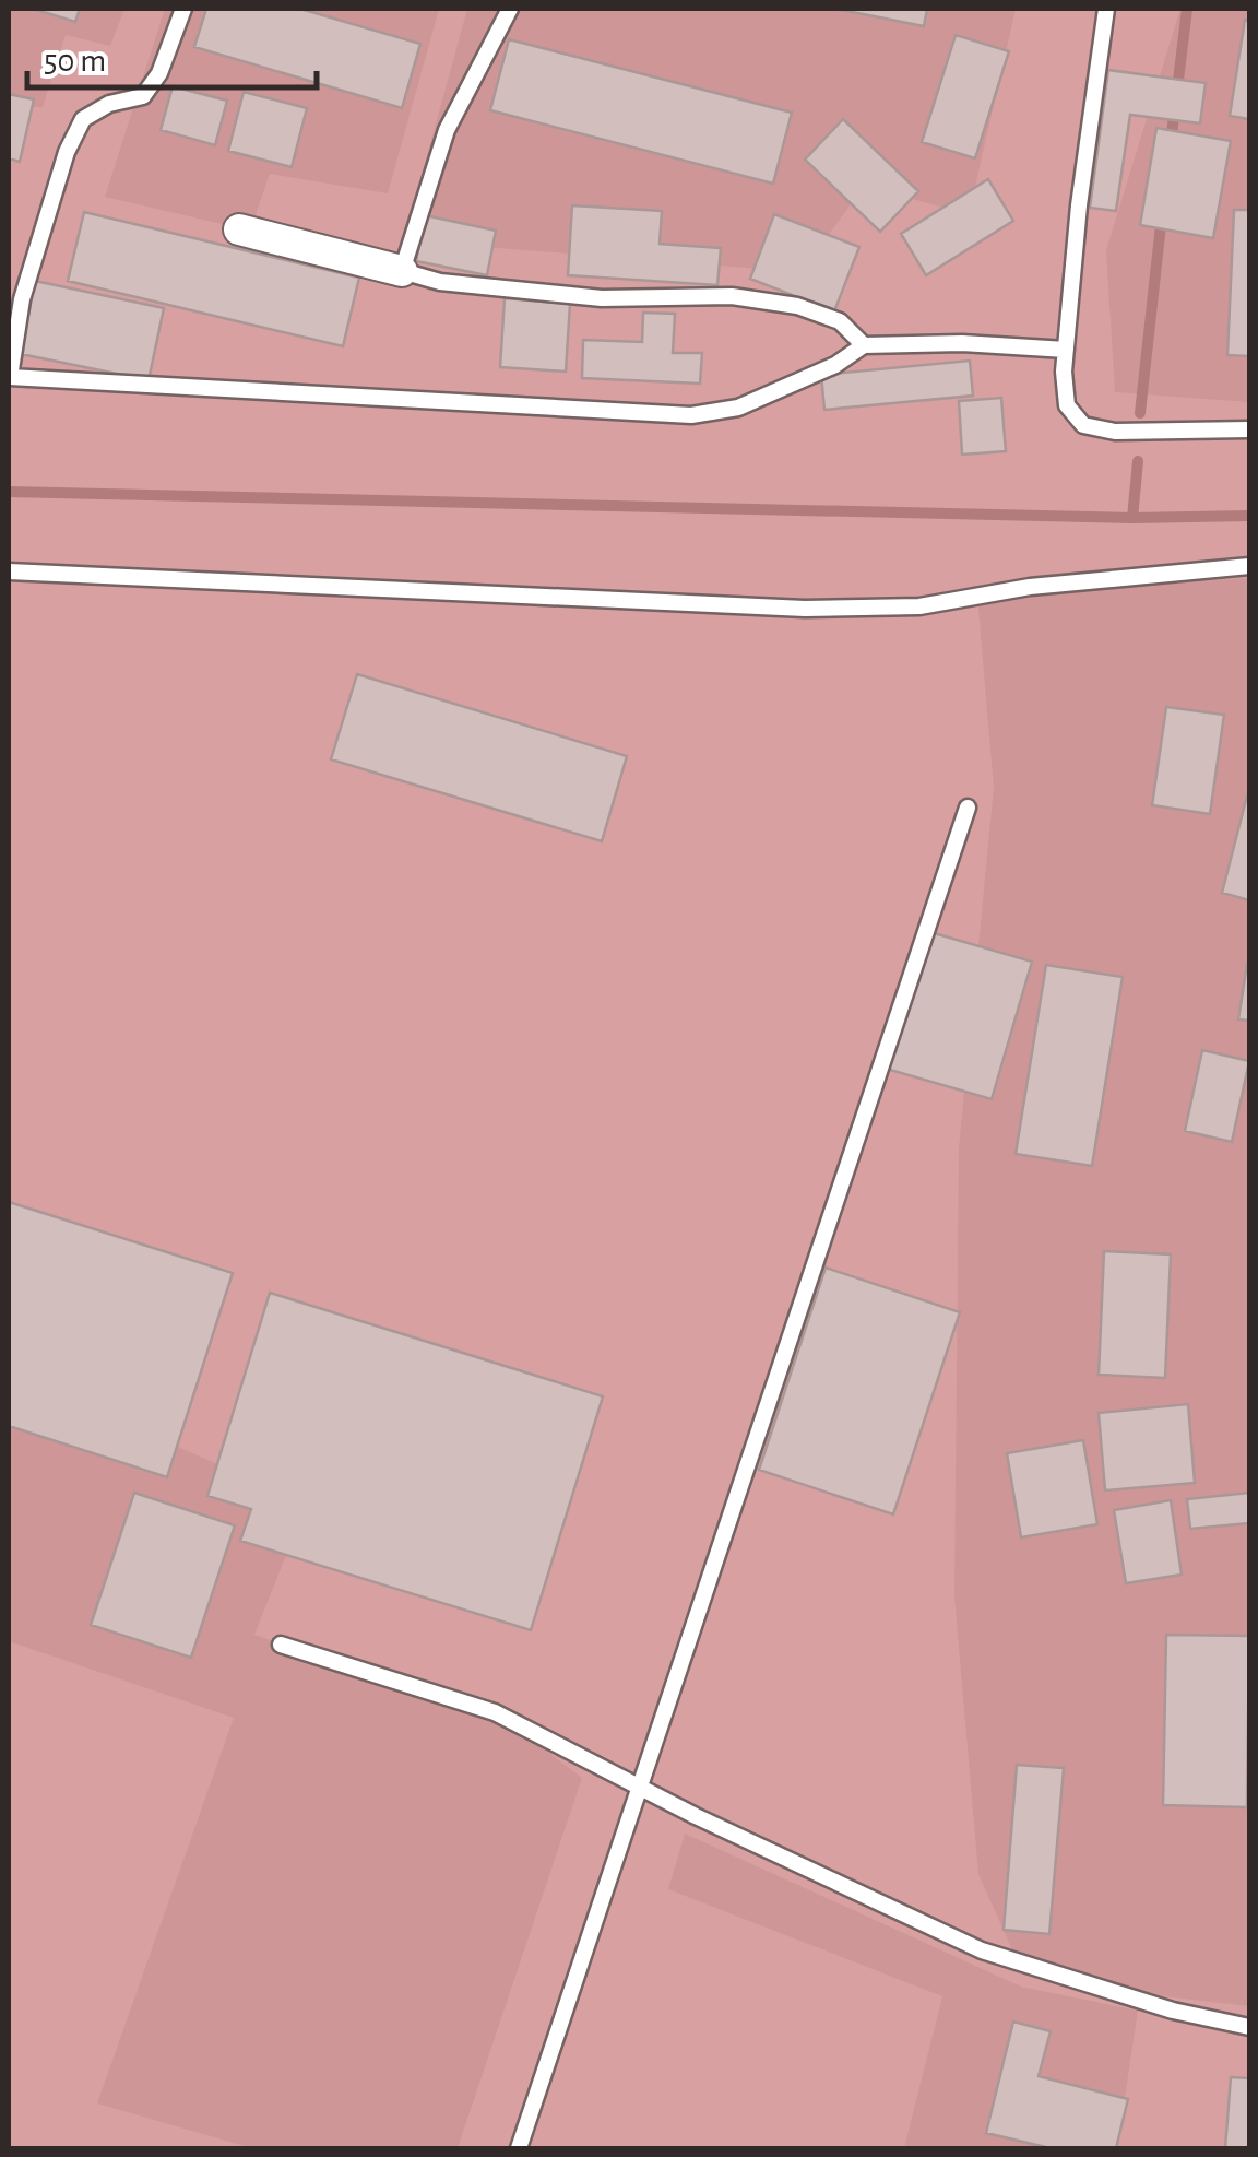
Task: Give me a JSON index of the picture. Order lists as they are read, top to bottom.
{
  "scale_bar": "50 m"
}
